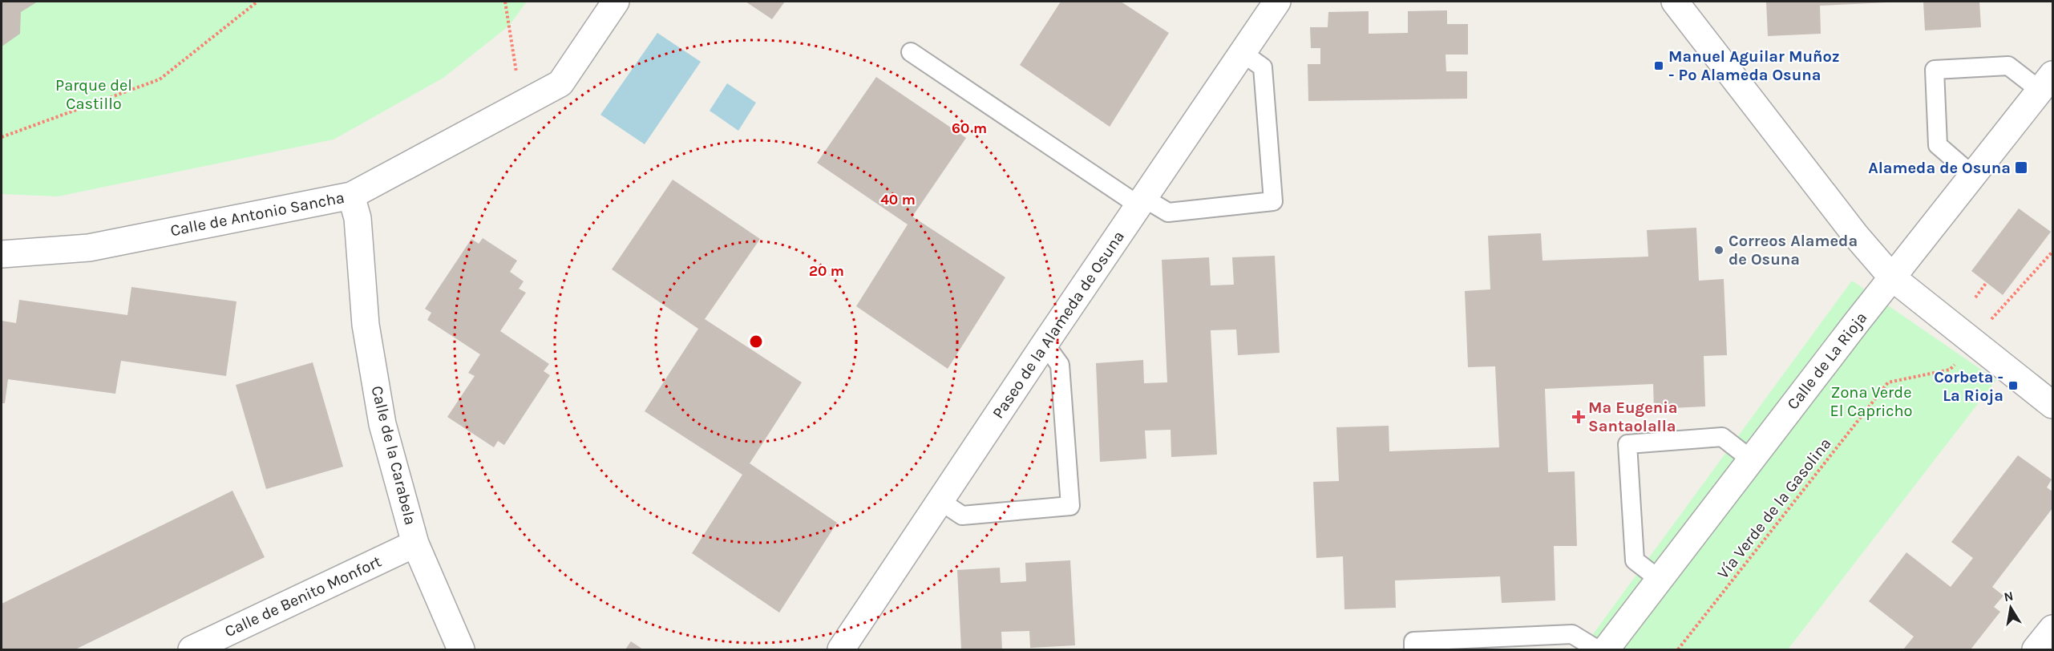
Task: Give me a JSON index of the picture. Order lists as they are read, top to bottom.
{
  "streets": {
    "street": [
      "Calle de Antonio Sancha",
      "Paseo de la Alameda de Osuna",
      "Calle de La Rioja",
      "Calle de la Carabela",
      "Calle de Benito Monfort"
    ],
    "path": ["Vía Verde de la Gasolina"]
  },
  "crossings": [
    ["Calle de Antonio Sancha", "Calle de la Carabela"],
    ["Calle de la Carabela", "Calle de Benito Monfort"]
  ],
  "parks": ["Parque del Castillo", "Zona Verde El Capricho"],
  "places": {
    "transit": ["Manuel Aguilar Muñoz - Pº Alameda Osuna", "Alameda de Osuna", "Corbeta - La Rioja"],
    "other": ["Correos Alameda de Osuna"],
    "health": ["Mª Eugenia Santaolalla"]
  },
  "north": "top",
  "rings": ["60 m", "40 m", "20 m"]
}
